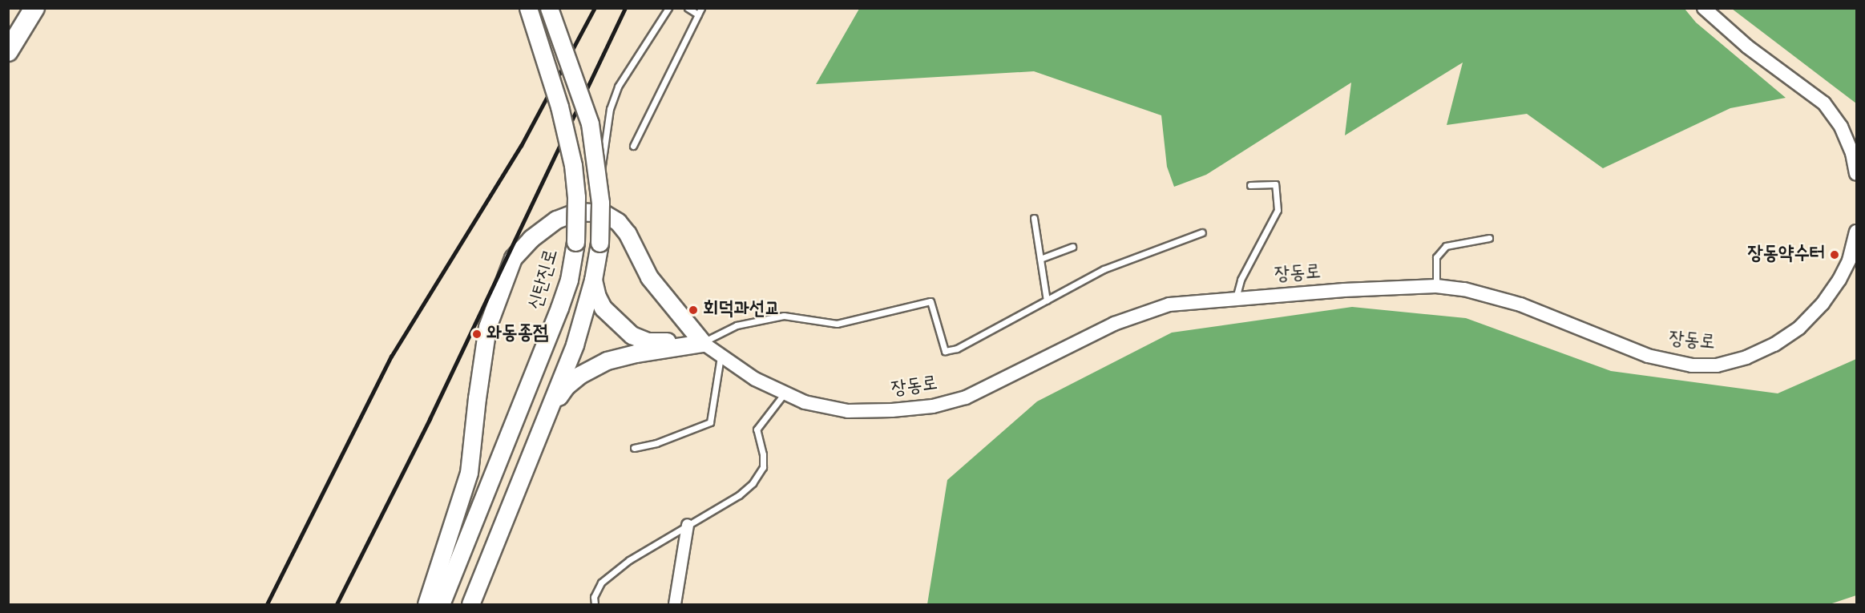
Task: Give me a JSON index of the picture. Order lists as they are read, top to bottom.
{
  "streets": {
    "main road": ["신탄진로"],
    "street": ["장동로"]
  },
  "places": ["장동약수터", "회덕과선교", "와동종점"]
}
